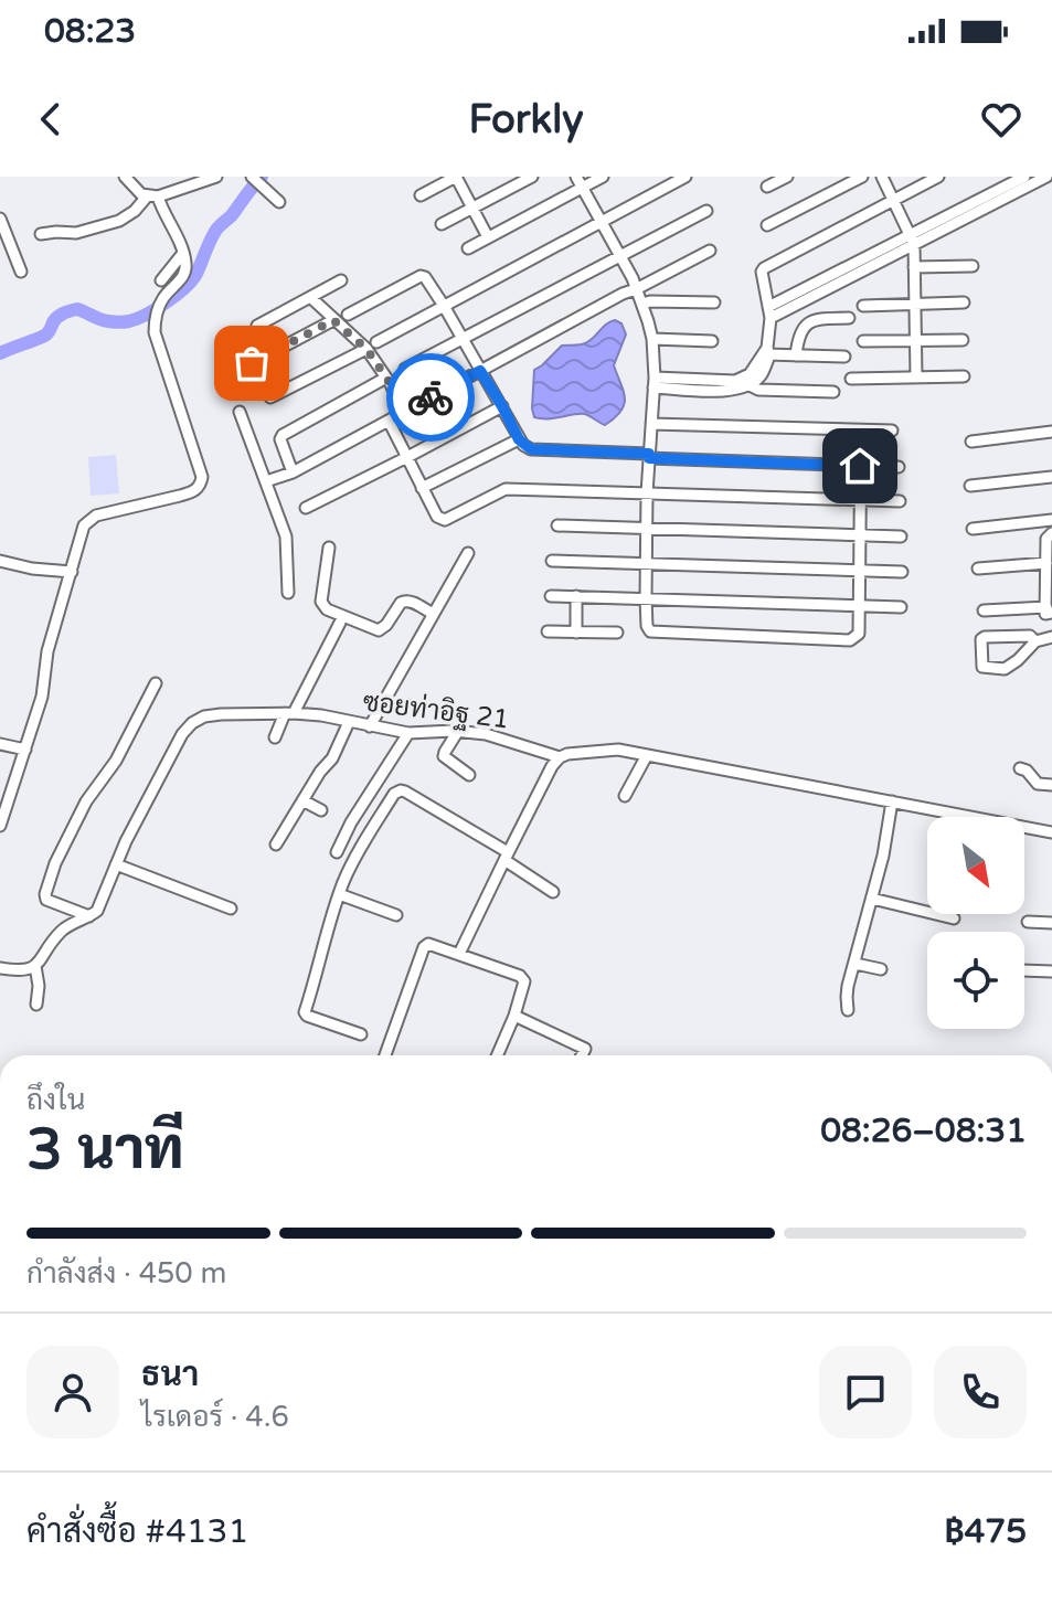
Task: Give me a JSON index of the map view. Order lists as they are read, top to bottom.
{
  "streets": {
    "street": ["ซอยท่าอิฐ 21"]
  },
  "north": "bottom right",
  "page": {
    "status": "08:23",
    "header": "Forkly",
    "heading": ["3 นาที", "ถึงใน", "08:26–08:31"],
    "panel": [
      "ธนา",
      "ไรเดอร์ · 4.6",
      "คำสั่งซื้อ #4131",
      "฿475"
    ],
    "bar": "กำลังส่ง · 450 m"
  }
}
